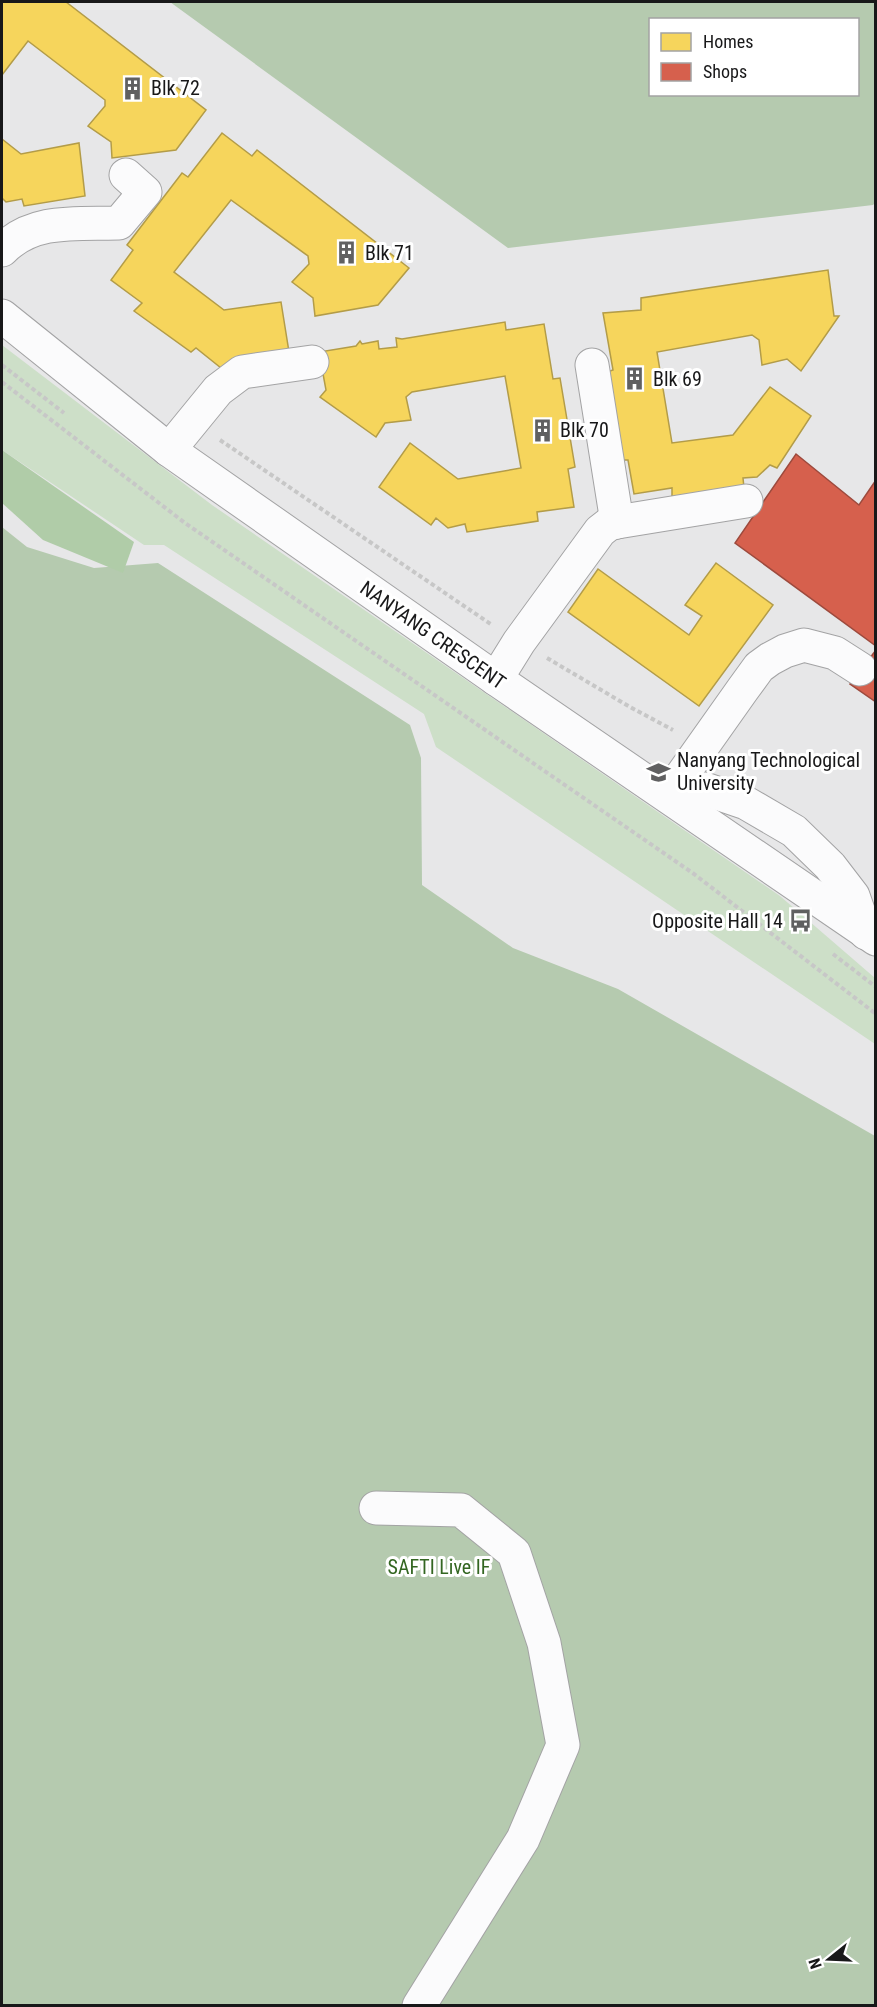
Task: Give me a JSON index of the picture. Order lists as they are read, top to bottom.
{
  "streets": {
    "street": ["NANYANG CRESCENT"]
  },
  "parks": ["SAFTI Live IF"],
  "places": {
    "building": [
      "Blk 72",
      "Blk 71",
      "Blk 69",
      "Blk 70"
    ],
    "school or university": ["Nanyang Technological University"],
    "bus stop": ["Opposite Hall 14"]
  },
  "legend": ["Homes", "Shops"],
  "north": "left"
}
